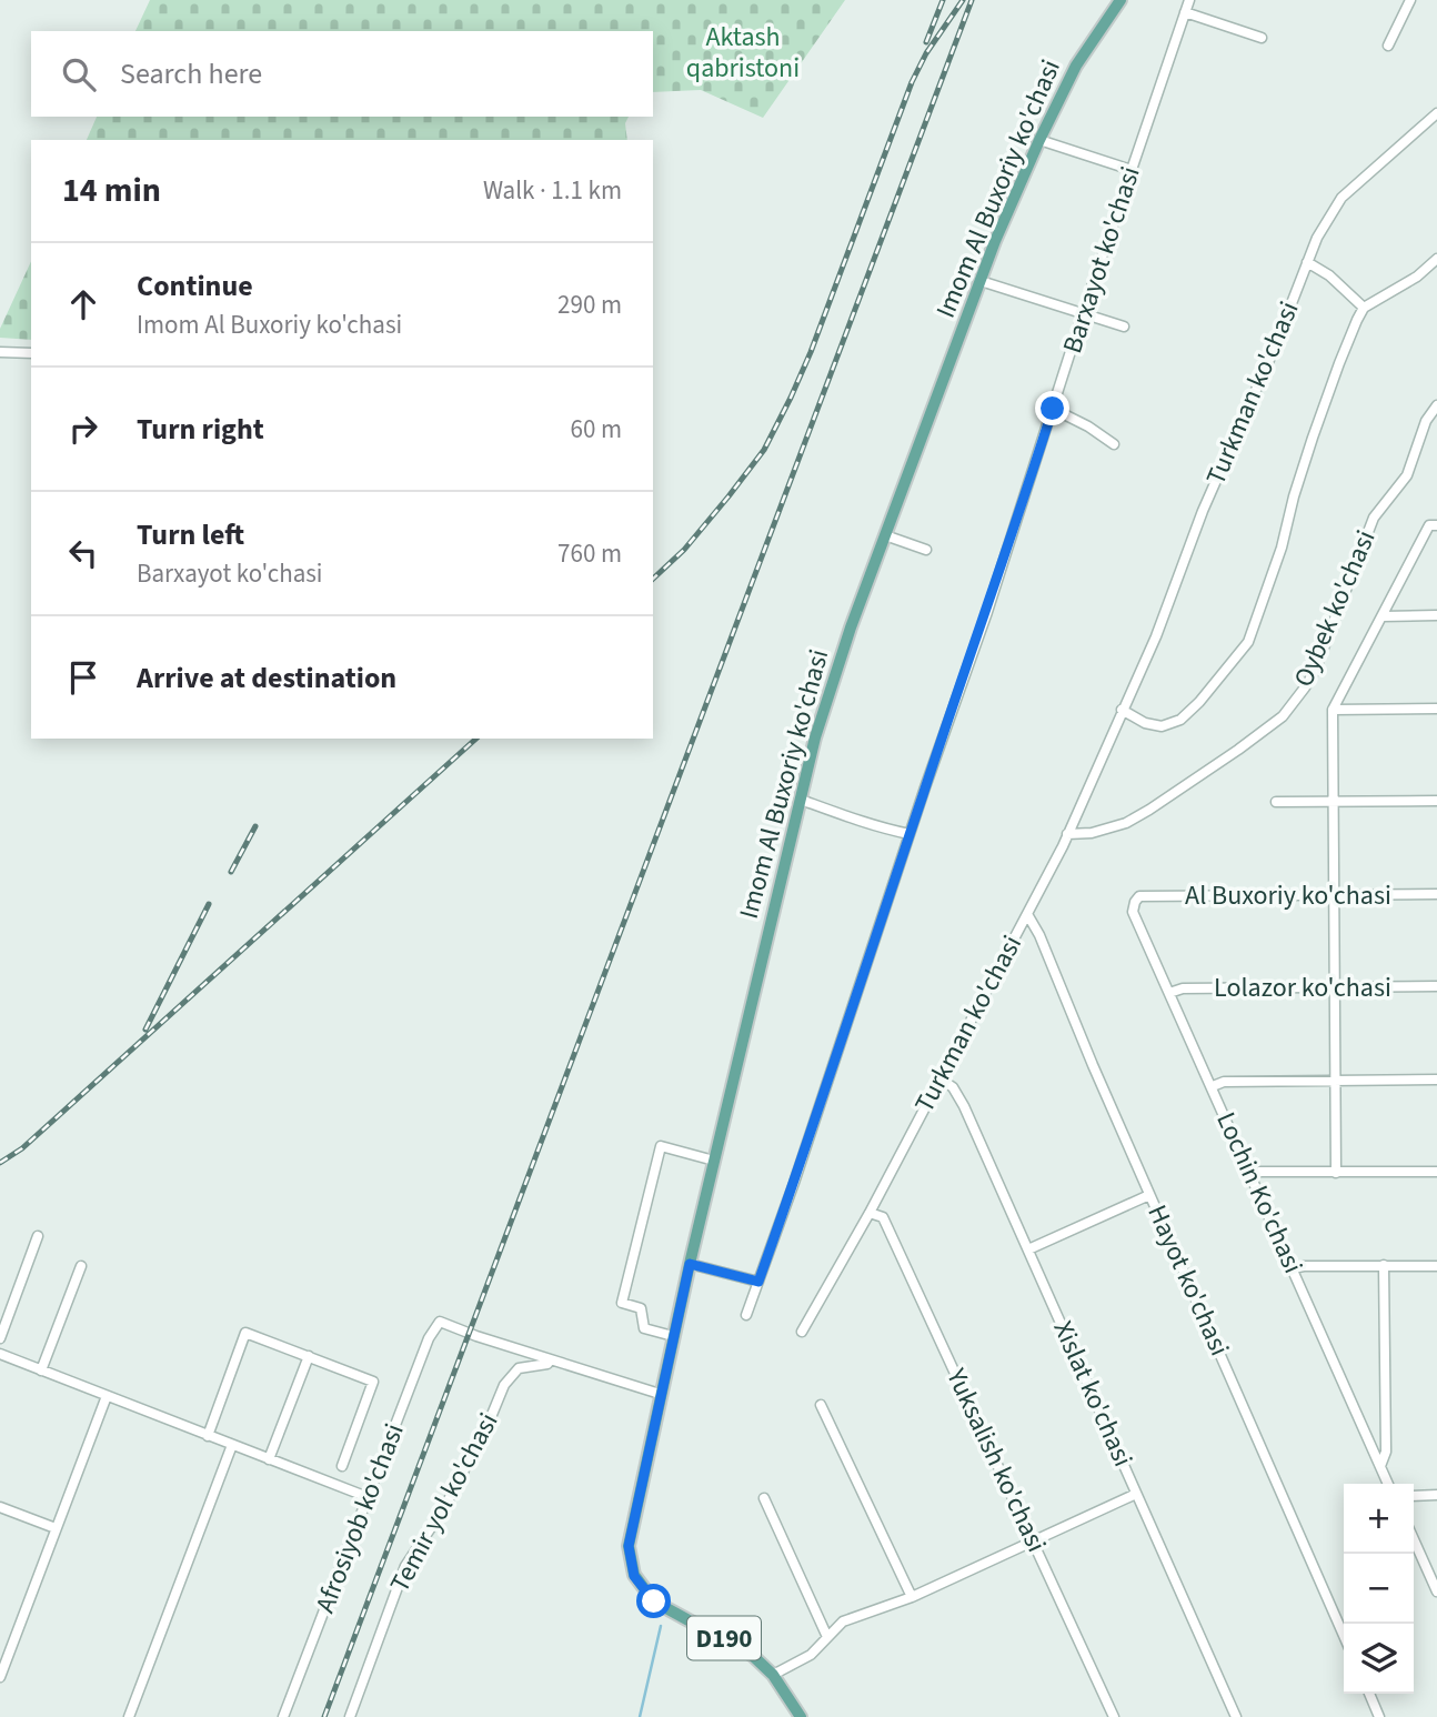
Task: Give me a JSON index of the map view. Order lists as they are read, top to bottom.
{
  "streets": {
    "main road": ["Imom Al Buxoriy ko'chasi", "D190"],
    "street": [
      "Barxayot ko'chasi",
      "Turkman ko'chasi",
      "Oybek ko'chasi",
      "Al Buxoriy ko'chasi",
      "Lolazor ko'chasi",
      "Lochin Ko'chasi",
      "Hayot ko'chasi",
      "Xislat ko'chasi",
      "Yuksalish ko'chasi",
      "Temir yol ko'chasi",
      "Afrosiyob ko'chasi"
    ]
  },
  "crossings": [
    ["Imom Al Buxoriy ko'chasi", "D190"],
    ["Turkman ko'chasi", "Oybek ko'chasi"],
    ["Turkman ko'chasi", "Hayot ko'chasi"],
    ["Turkman ko'chasi", "Xislat ko'chasi"],
    ["Turkman ko'chasi", "Yuksalish ko'chasi"],
    ["Al Buxoriy ko'chasi", "Lochin Ko'chasi"],
    ["Lolazor ko'chasi", "Lochin Ko'chasi"],
    ["Temir yol ko'chasi", "Afrosiyob ko'chasi"]
  ],
  "parks": ["Aktash qabristoni"],
  "page": {
    "search": "Search here",
    "heading": ["14 min", "Walk · 1.1 km"],
    "list": [
      ["Continue", "Imom Al Buxoriy ko'chasi", "290 m"],
      ["Turn right", "60 m"],
      ["Turn left", "Barxayot ko'chasi", "760 m"],
      "Arrive at destination"
    ],
    "map_buttons": ["+", "−"]
  }
}
